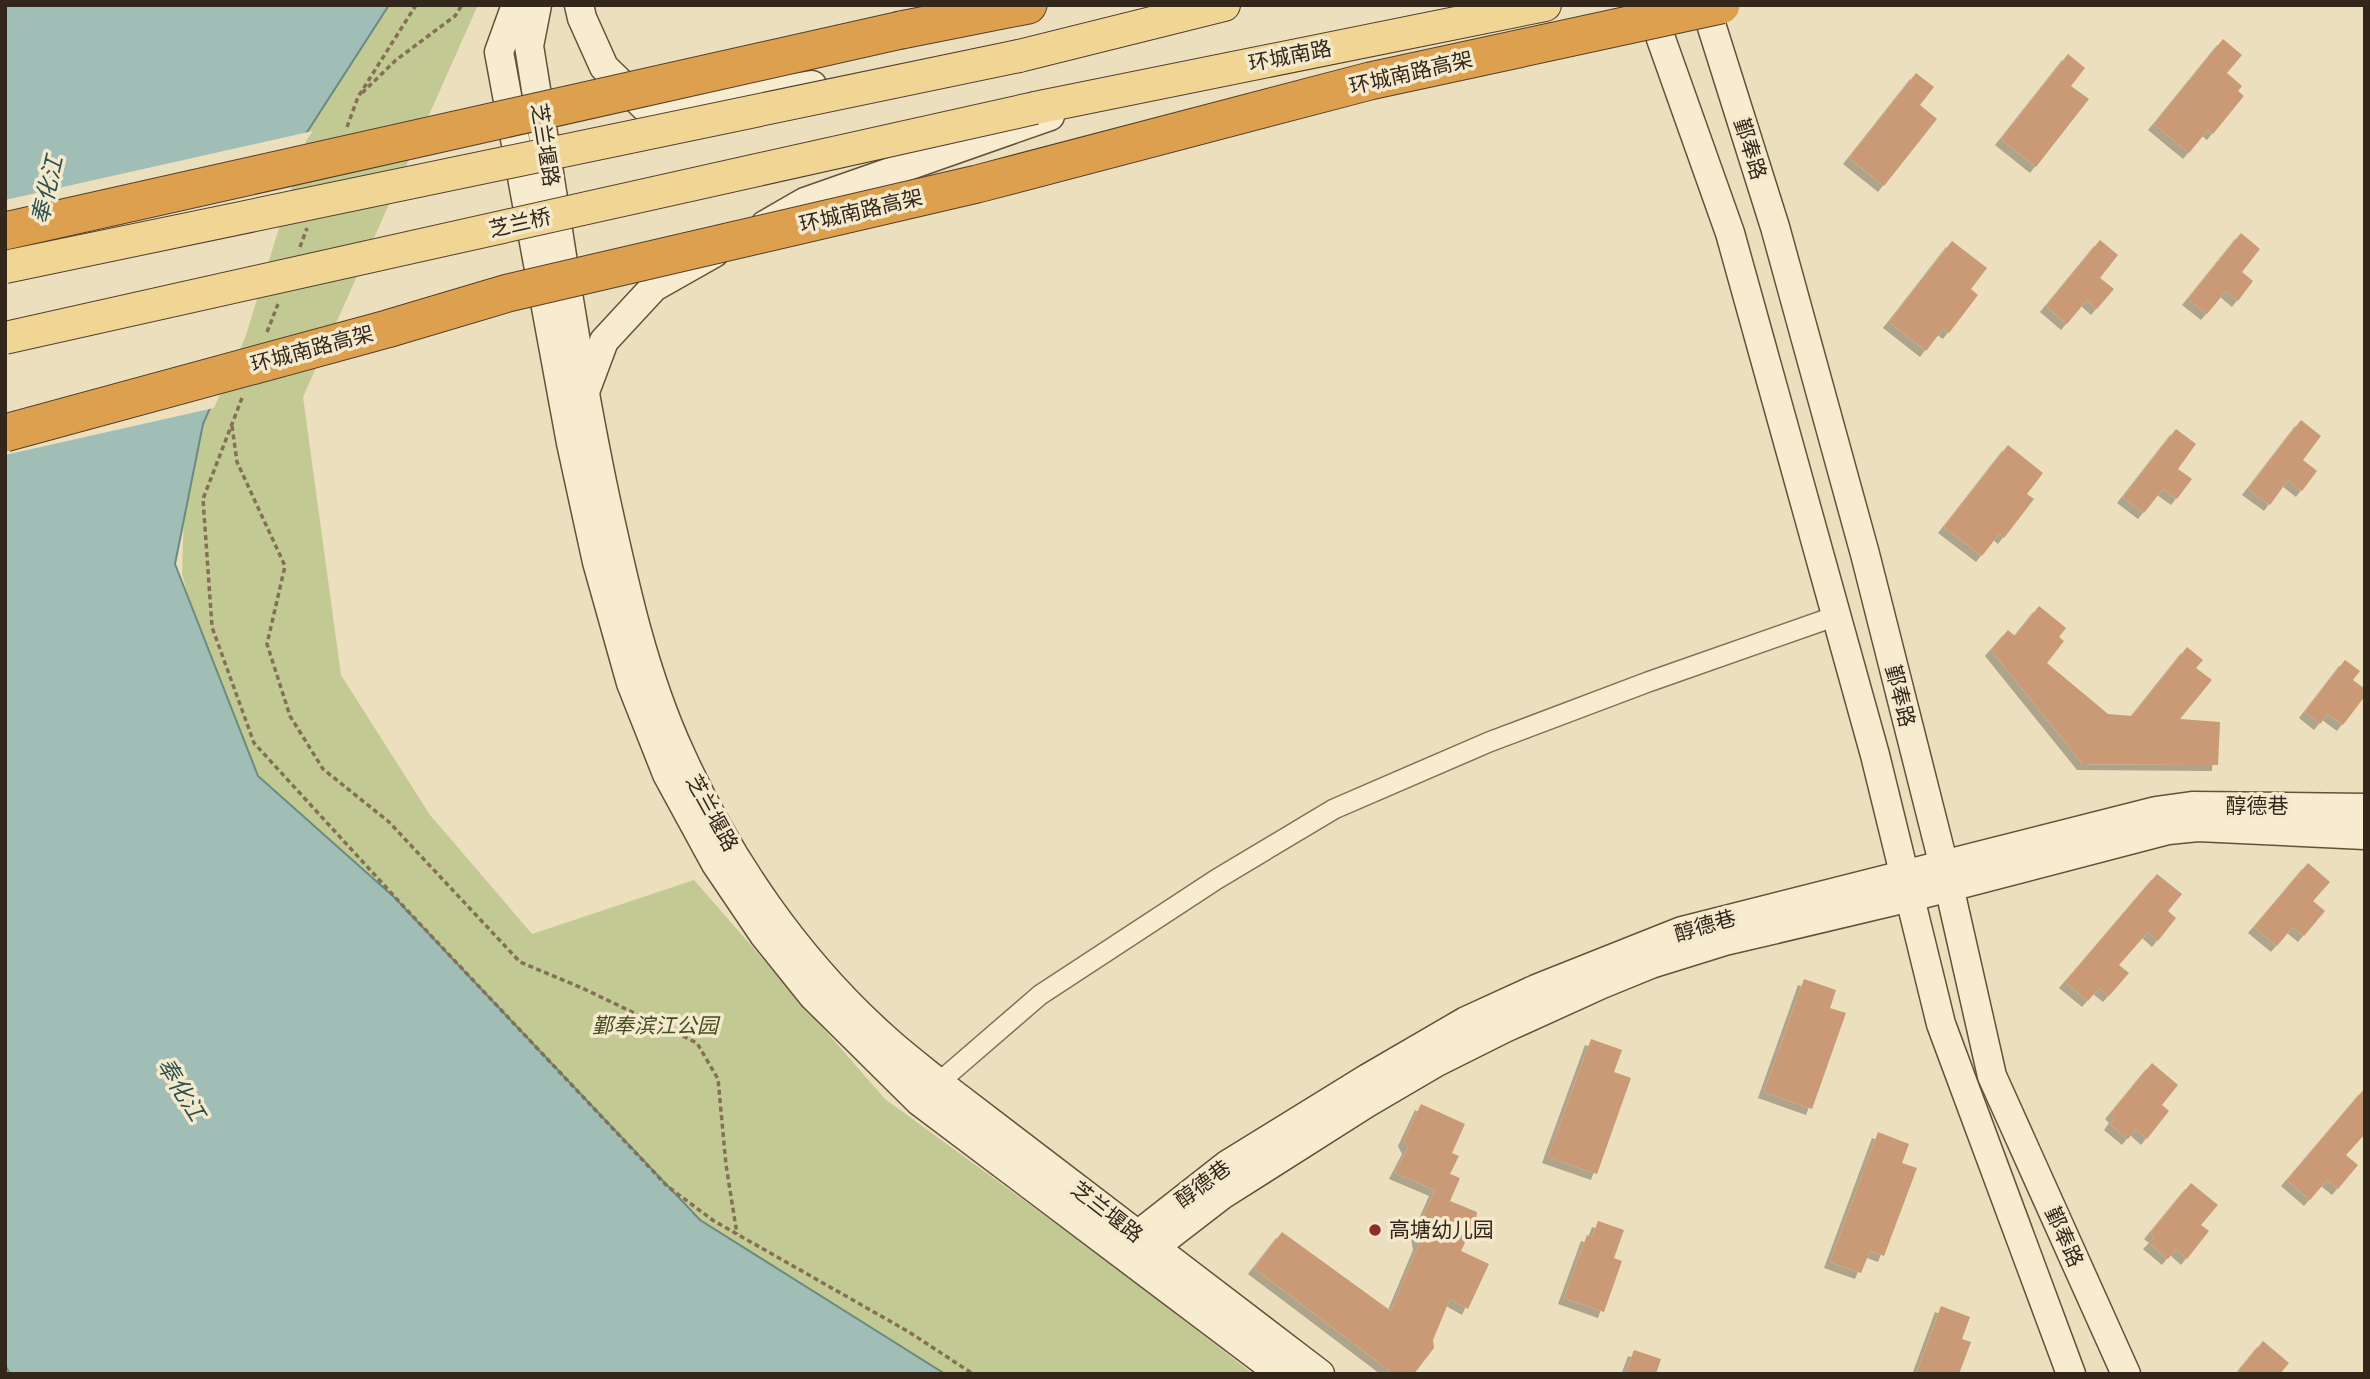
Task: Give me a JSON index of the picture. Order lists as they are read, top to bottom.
{
  "streets": {
    "highway": ["环城南路高架"],
    "main road": ["环城南路", "芝兰桥"],
    "street": ["芝兰堰路", "鄞奉路", "醇德巷"]
  },
  "crossings": [
    ["环城南路", "芝兰桥"],
    ["芝兰堰路", "醇德巷"],
    ["鄞奉路", "醇德巷"]
  ],
  "water": ["奉化江"],
  "parks": ["鄞奉滨江公园"],
  "places": ["高塘幼儿园"]
}
